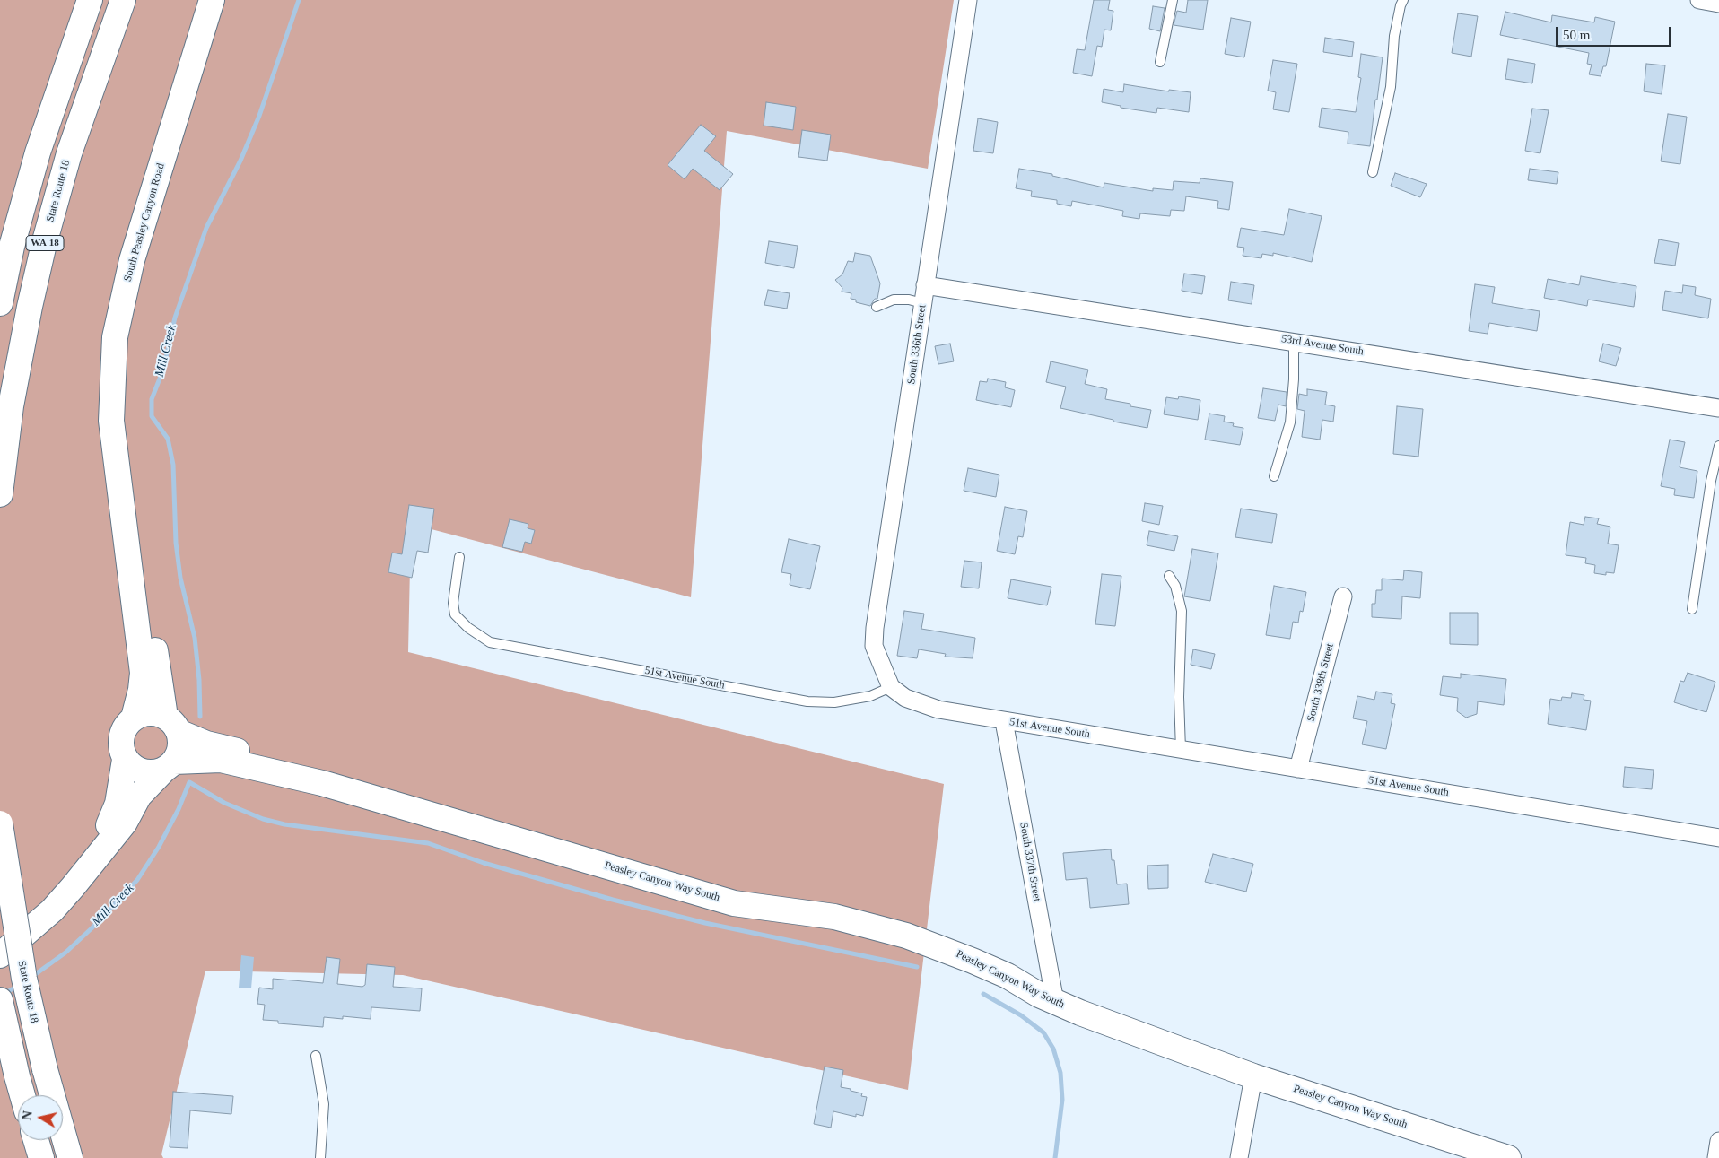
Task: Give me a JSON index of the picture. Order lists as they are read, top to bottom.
{
  "streets": {
    "main road": [
      "State Route 18",
      "South Peasley Canyon Road",
      "WA 18",
      "Peasley Canyon Way South"
    ],
    "street": [
      "South 336th Street",
      "53rd Avenue South",
      "51st Avenue South",
      "South 338th Street",
      "South 337th Street"
    ]
  },
  "crossings": [
    ["South Peasley Canyon Road", "Peasley Canyon Way South"],
    ["South 336th Street", "53rd Avenue South"],
    ["South 336th Street", "51st Avenue South"],
    ["51st Avenue South", "South 338th Street"],
    ["51st Avenue South", "South 337th Street"],
    ["South 337th Street", "Peasley Canyon Way South"]
  ],
  "water": ["Mill Creek"],
  "scale_bar": "50 m",
  "north": "left"
}
